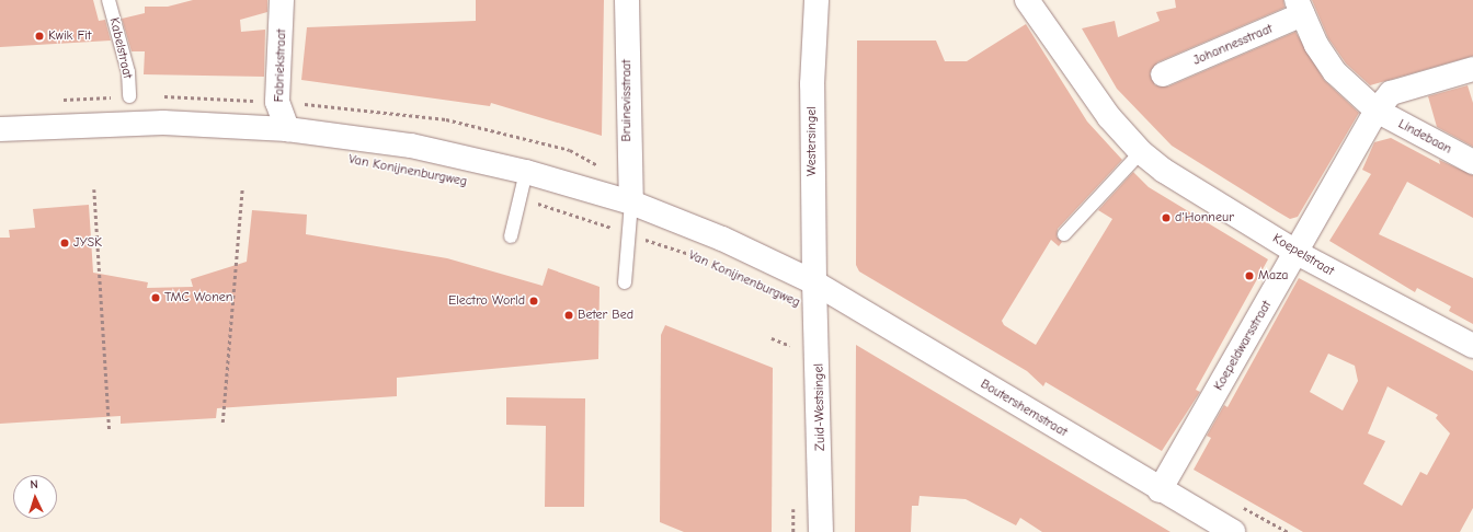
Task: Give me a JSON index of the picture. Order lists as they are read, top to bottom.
{
  "streets": {
    "street": [
      "Johannesstraat",
      "Fabriekstraat",
      "Bruinevisstraat",
      "Lindebaan",
      "Westersingel",
      "Van Konijnenburgweg",
      "Koepelstraat",
      "Koepeldwarsstraat",
      "Zuid-Westsingel",
      "Boutershemstraat"
    ],
    "lane": ["Kabelstraat"]
  },
  "crossings": [
    ["Johannesstraat", "Lindebaan"],
    ["Fabriekstraat", "Van Konijnenburgweg"],
    ["Bruinevisstraat", "Van Konijnenburgweg"],
    ["Lindebaan", "Koepeldwarsstraat"],
    ["Westersingel", "Van Konijnenburgweg"],
    ["Westersingel", "Zuid-Westsingel"],
    ["Westersingel", "Boutershemstraat"],
    ["Van Konijnenburgweg", "Zuid-Westsingel"],
    ["Van Konijnenburgweg", "Boutershemstraat"],
    ["Koepelstraat", "Koepeldwarsstraat"],
    ["Koepeldwarsstraat", "Boutershemstraat"],
    ["Zuid-Westsingel", "Boutershemstraat"]
  ],
  "places": [
    "Kwik Fit",
    "d'Honneur",
    "JYSK",
    "Maza",
    "TMC Wonen",
    "Electro World",
    "Beter Bed"
  ],
  "north": "top"
}
